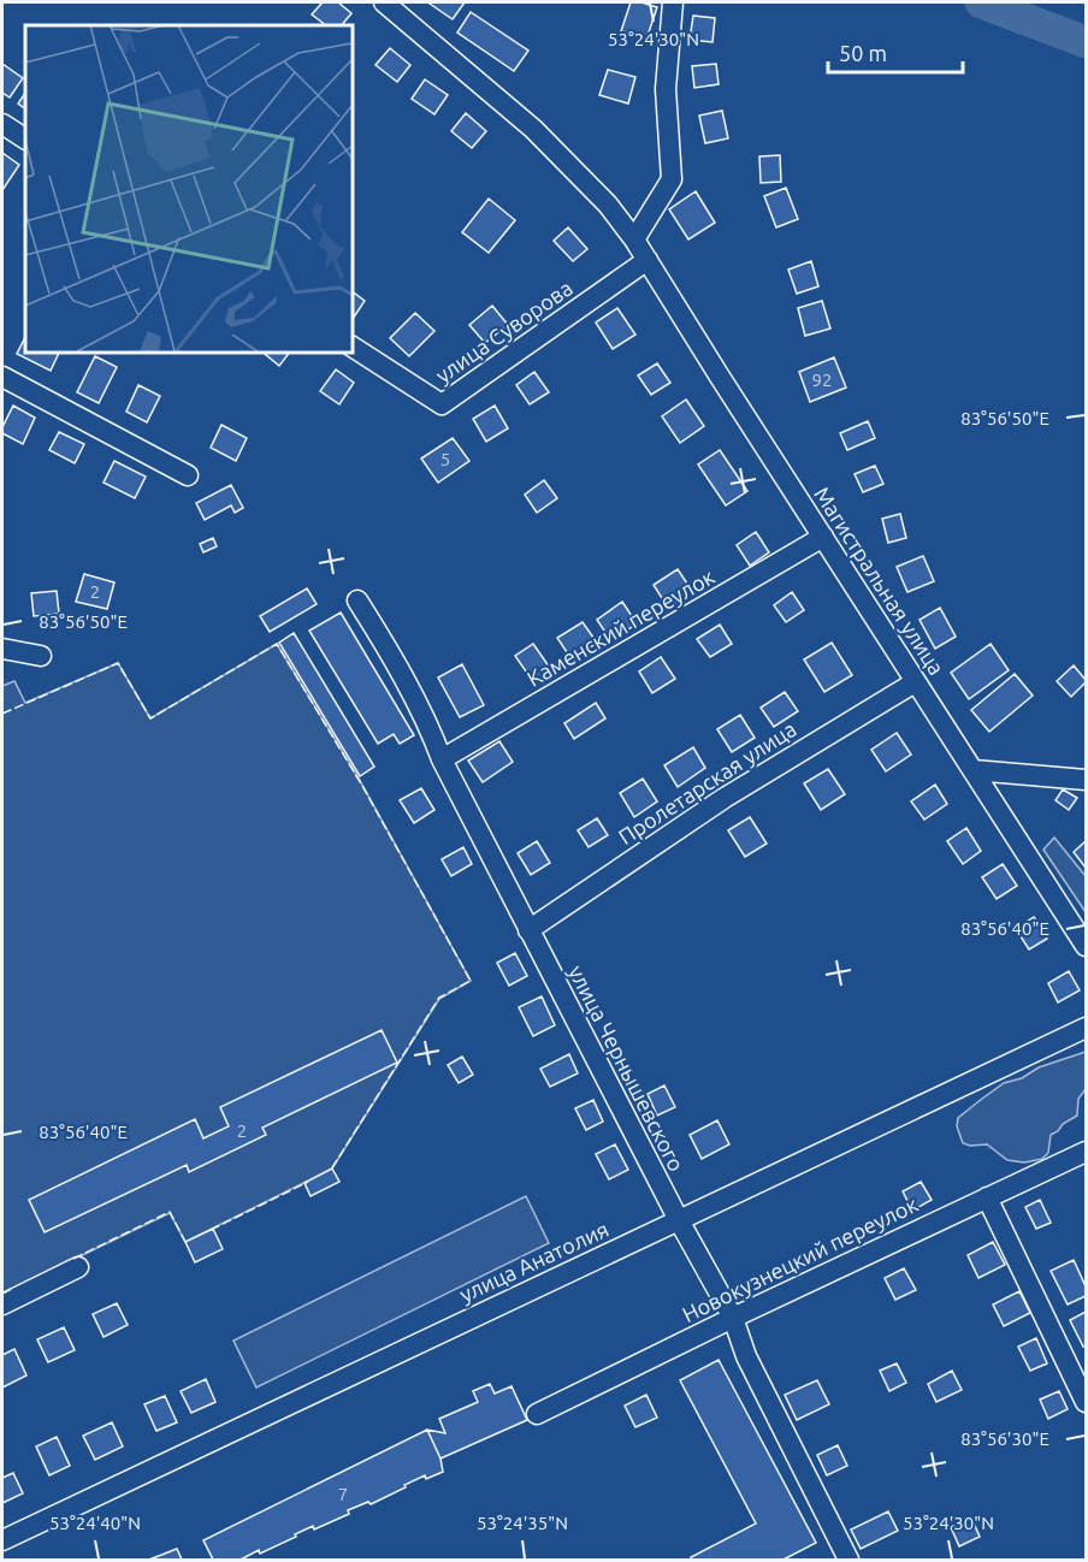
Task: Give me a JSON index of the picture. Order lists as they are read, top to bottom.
{
  "streets": {
    "street": [
      "улица Суворова",
      "Магистральная улица",
      "Каменский переулок",
      "Пролетарская улица",
      "улица Чернышевского",
      "Новокузнецкий переулок",
      "улица Анатолия"
    ]
  },
  "crossings": [
    ["улица Суворова", "Магистральная улица"],
    ["Магистральная улица", "Каменский переулок"],
    ["Магистральная улица", "Пролетарская улица"],
    ["Каменский переулок", "улица Чернышевского"],
    ["Пролетарская улица", "улица Чернышевского"],
    ["улица Чернышевского", "Новокузнецкий переулок"],
    ["улица Чернышевского", "улица Анатолия"]
  ],
  "house_numbers": [
    "92",
    "5",
    "2",
    "2",
    "7"
  ],
  "scale_bar": "50 m",
  "coordinates": [
    "53°24'30\"N",
    "83°56'50\"E",
    "83°56'40\"E",
    "83°56'30\"E",
    "53°24'40\"N",
    "53°24'35\"N"
  ]
}
